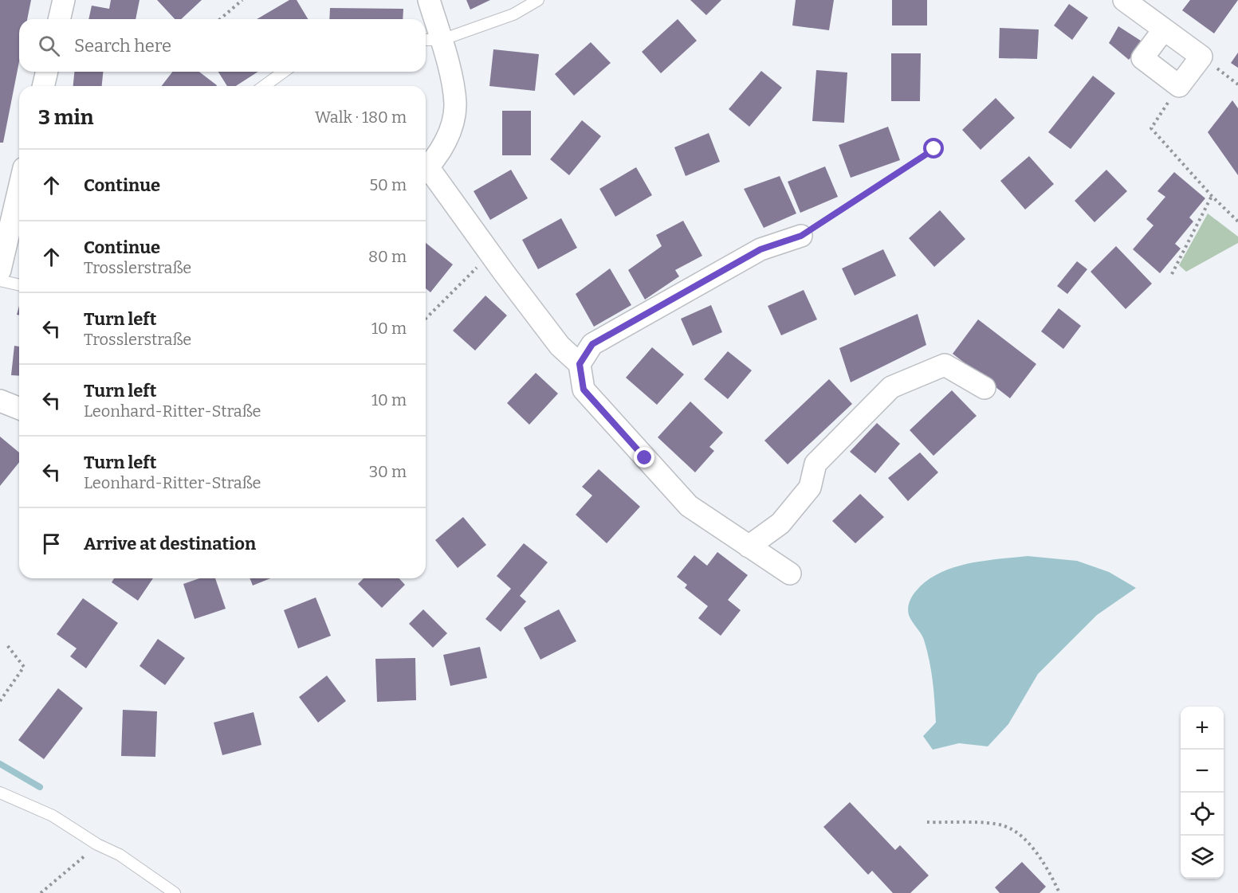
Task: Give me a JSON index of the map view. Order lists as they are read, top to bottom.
{
  "page": {
    "search": "Search here",
    "heading": ["3 min", "Walk · 180 m"],
    "list": [
      ["Continue", "50 m"],
      ["Continue", "Trosslerstraße", "80 m"],
      ["Turn left", "Trosslerstraße", "10 m"],
      ["Turn left", "Leonhard-Ritter-Straße", "10 m"],
      ["Turn left", "Leonhard-Ritter-Straße", "30 m"],
      "Arrive at destination"
    ],
    "map_buttons": ["+", "−"]
  }
}
